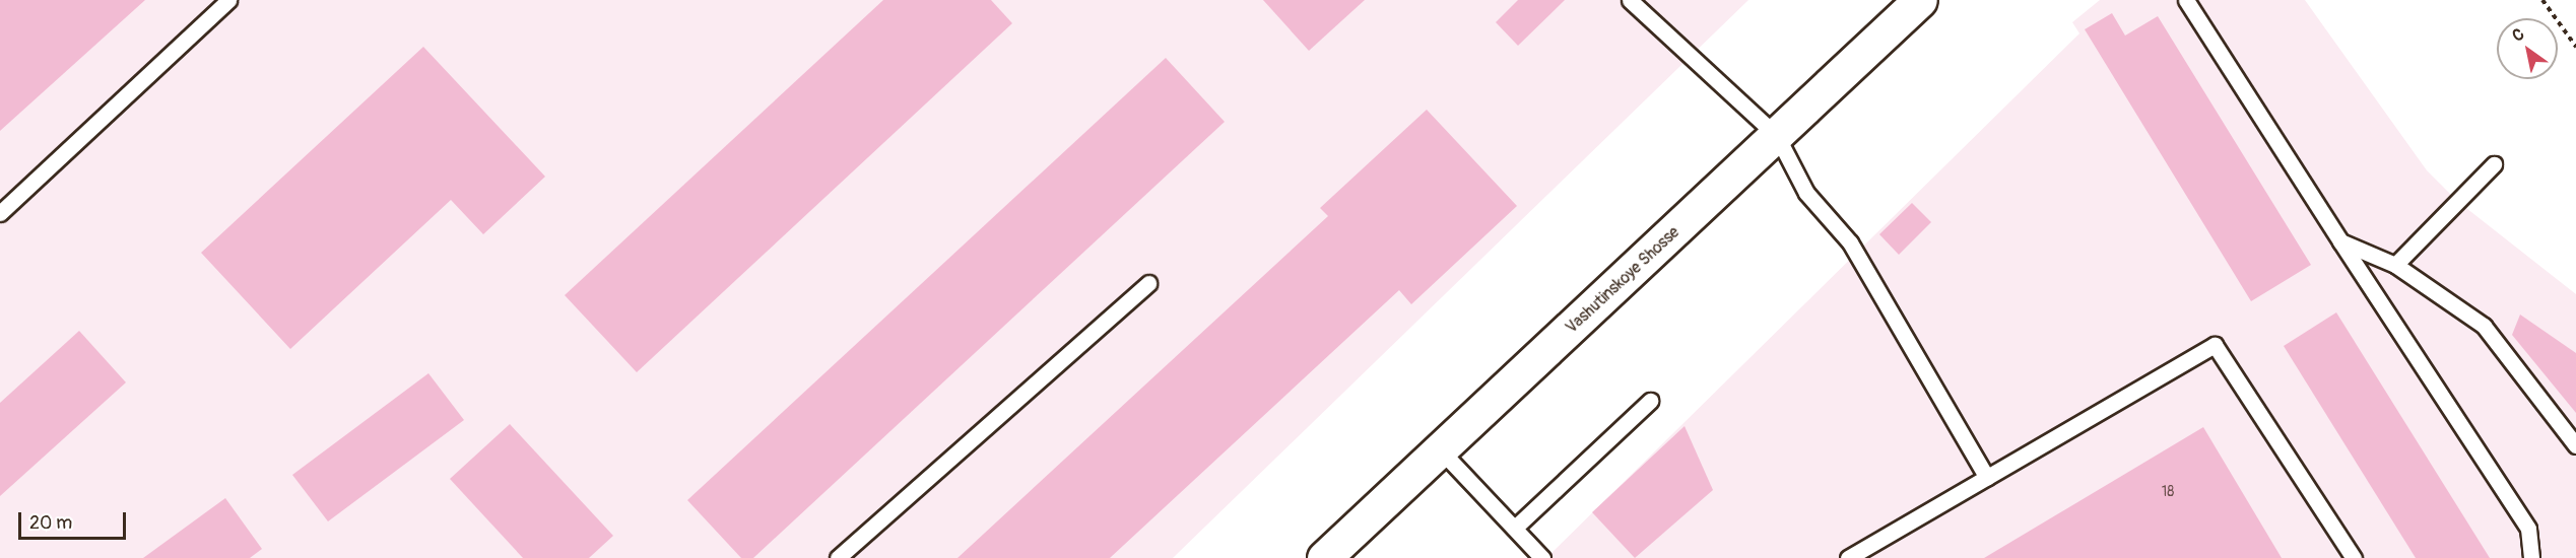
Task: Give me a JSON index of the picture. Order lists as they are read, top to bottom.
{
  "streets": {
    "street": ["Vashutinskoye Shosse"]
  },
  "house_numbers": ["18"],
  "scale_bar": "20 m",
  "north": "top left"
}
